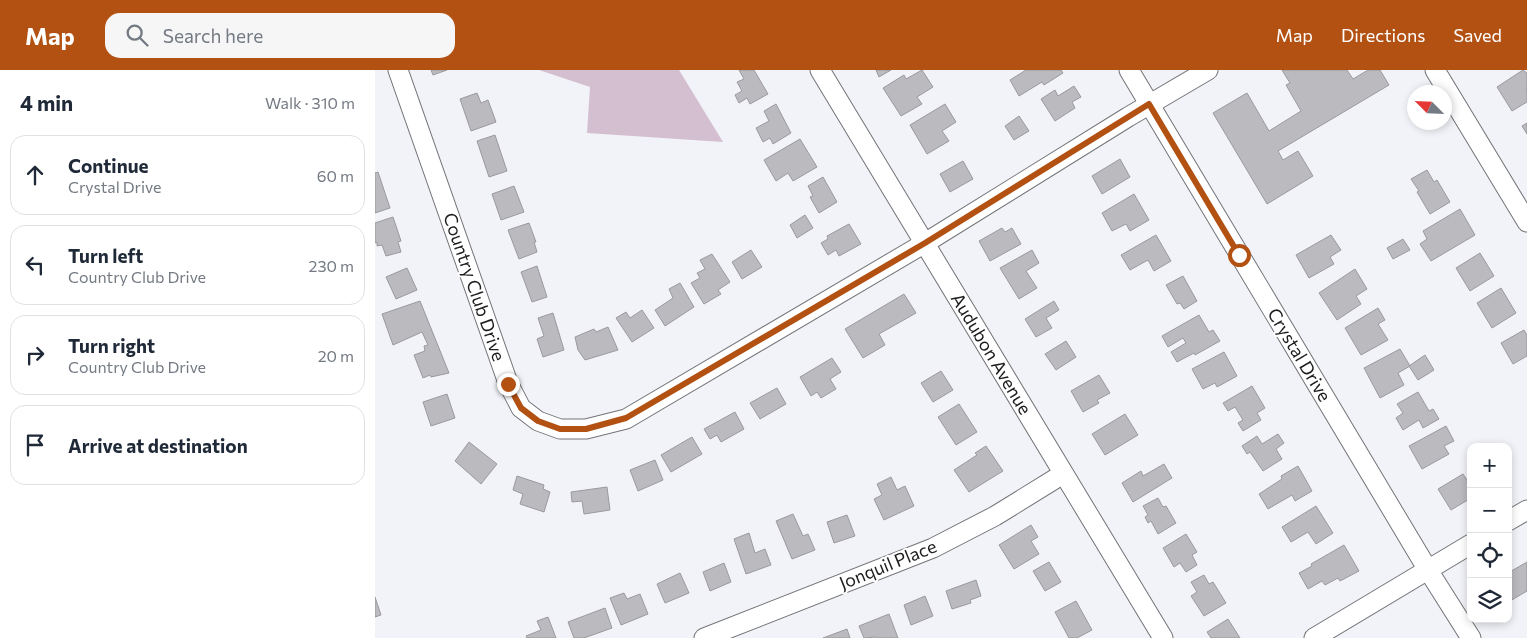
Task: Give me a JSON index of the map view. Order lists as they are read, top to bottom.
{
  "streets": {
    "street": [
      "Country Club Drive",
      "Audubon Avenue",
      "Crystal Drive",
      "Jonquil Place"
    ]
  },
  "crossings": [
    ["Country Club Drive", "Audubon Avenue"],
    ["Country Club Drive", "Crystal Drive"],
    ["Audubon Avenue", "Jonquil Place"]
  ],
  "north": "top left",
  "page": {
    "header": "Map",
    "search": "Search here",
    "nav": ["Map", "Directions", "Saved"],
    "heading": ["4 min", "Walk · 310 m"],
    "list": [
      ["Continue", "Crystal Drive", "60 m"],
      ["Turn left", "Country Club Drive", "230 m"],
      ["Turn right", "Country Club Drive", "20 m"],
      "Arrive at destination"
    ],
    "map_buttons": ["+", "−"]
  }
}
